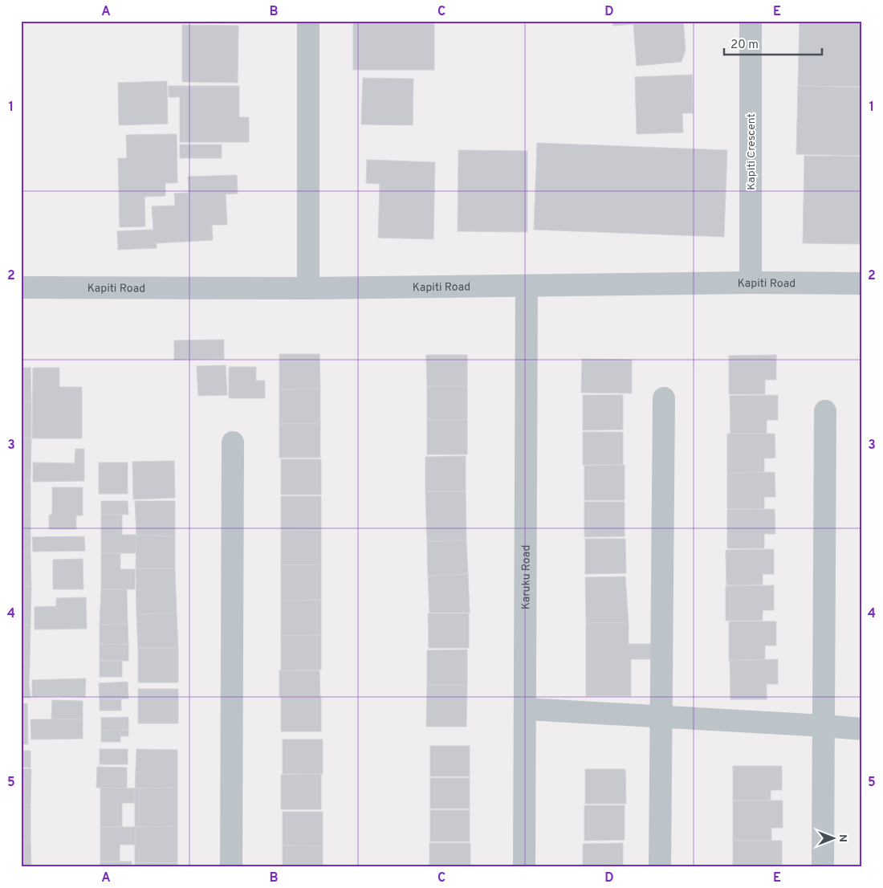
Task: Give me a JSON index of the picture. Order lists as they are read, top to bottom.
{
  "streets": {
    "street": ["Kapiti Crescent", "Kapiti Road", "Karuku Road"]
  },
  "crossings": [
    ["Kapiti Crescent", "Kapiti Road"],
    ["Kapiti Road", "Karuku Road"]
  ],
  "scale_bar": "20 m",
  "north": "right",
  "grid": {
    "columns": [
      "A",
      "B",
      "C",
      "D",
      "E"
    ],
    "rows": [
      "1",
      "2",
      "3",
      "4",
      "5"
    ]
  }
}
